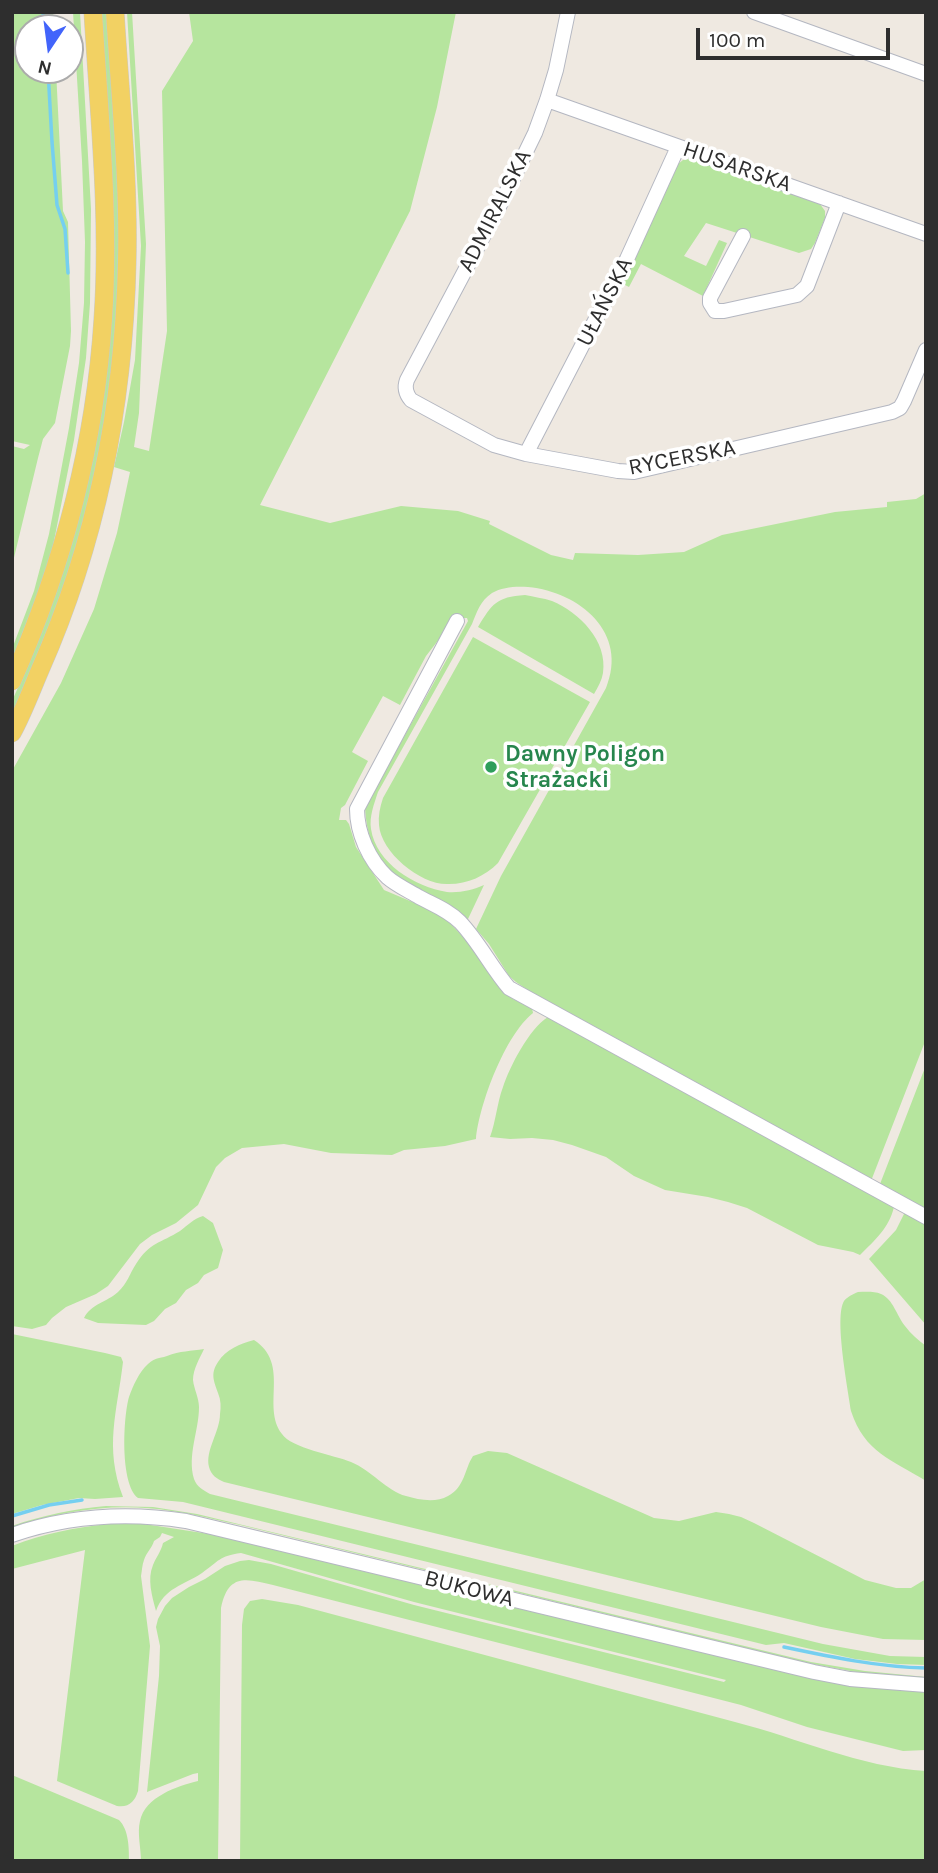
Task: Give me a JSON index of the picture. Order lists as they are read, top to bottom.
{
  "streets": {
    "street": [
      "HUSARSKA",
      "ADMIRALSKA",
      "UŁAŃSKA",
      "RYCERSKA",
      "BUKOWA"
    ]
  },
  "crossings": [
    ["HUSARSKA", "ADMIRALSKA"],
    ["HUSARSKA", "UŁAŃSKA"],
    ["ADMIRALSKA", "RYCERSKA"],
    ["UŁAŃSKA", "RYCERSKA"]
  ],
  "places": ["Dawny Poligon Strażacki"],
  "scale_bar": "100 m",
  "north": "bottom"
}
